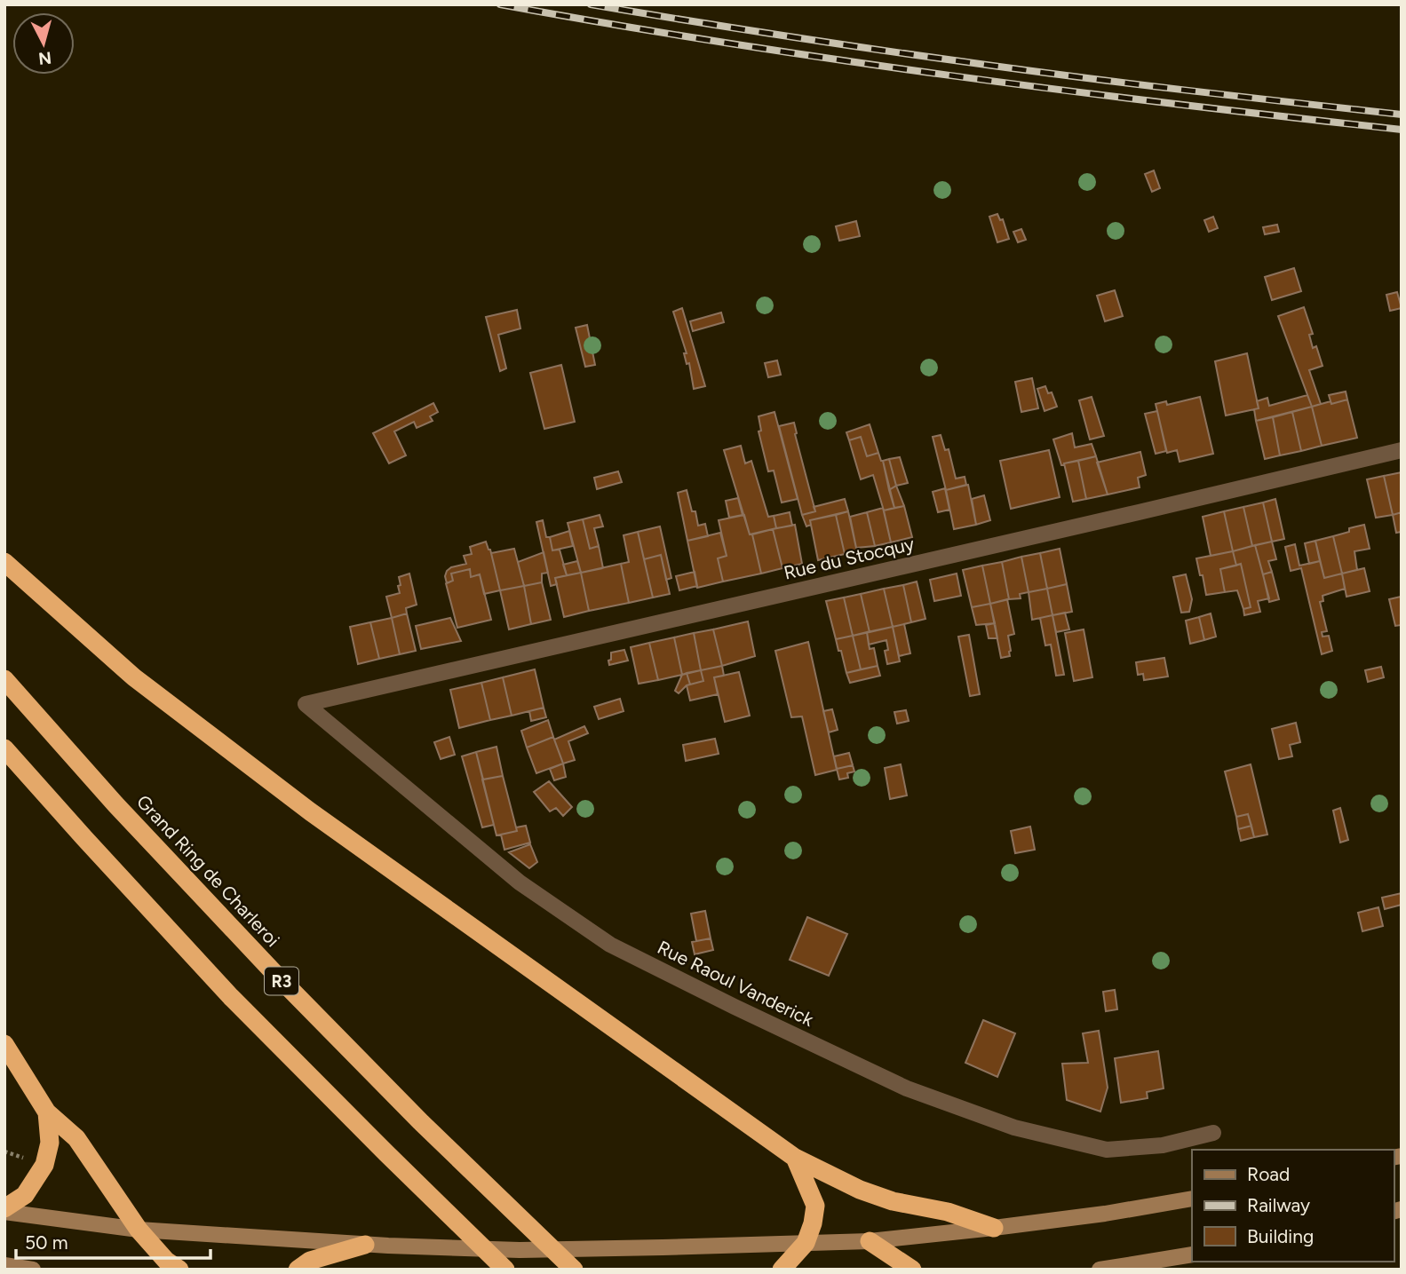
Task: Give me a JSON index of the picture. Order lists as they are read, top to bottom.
{
  "streets": {
    "highway": ["Grand Ring de Charleroi", "R3"],
    "street": ["Rue du Stocquy", "Rue Raoul Vanderick"]
  },
  "crossings": [
    ["Rue du Stocquy", "Rue Raoul Vanderick"]
  ],
  "legend": ["Road", "Railway", "Building"],
  "scale_bar": "50 m",
  "north": "bottom"
}
